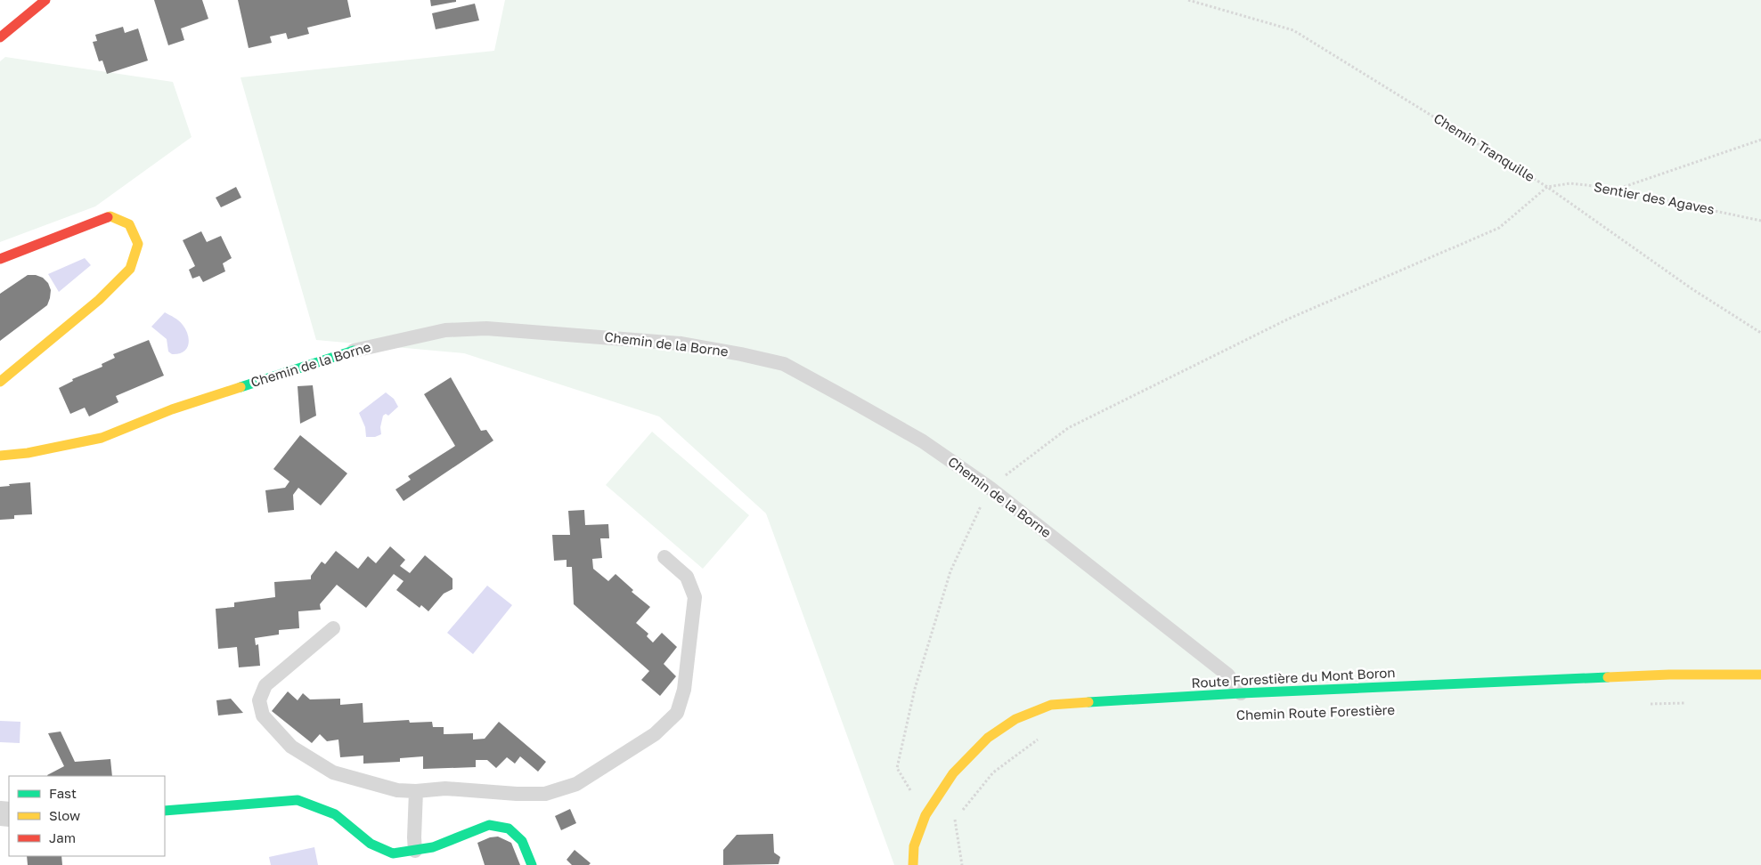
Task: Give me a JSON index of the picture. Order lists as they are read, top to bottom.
{
  "streets": {
    "street": ["Chemin de la Borne", "Route Forestière du Mont Boron"],
    "path": ["Chemin Tranquille", "Sentier des Agaves"]
  },
  "crossings": [
    ["Chemin Tranquille", "Sentier des Agaves"],
    ["Chemin de la Borne", "Route Forestière du Mont Boron"]
  ],
  "legend": ["Fast", "Slow", "Jam"]
}
